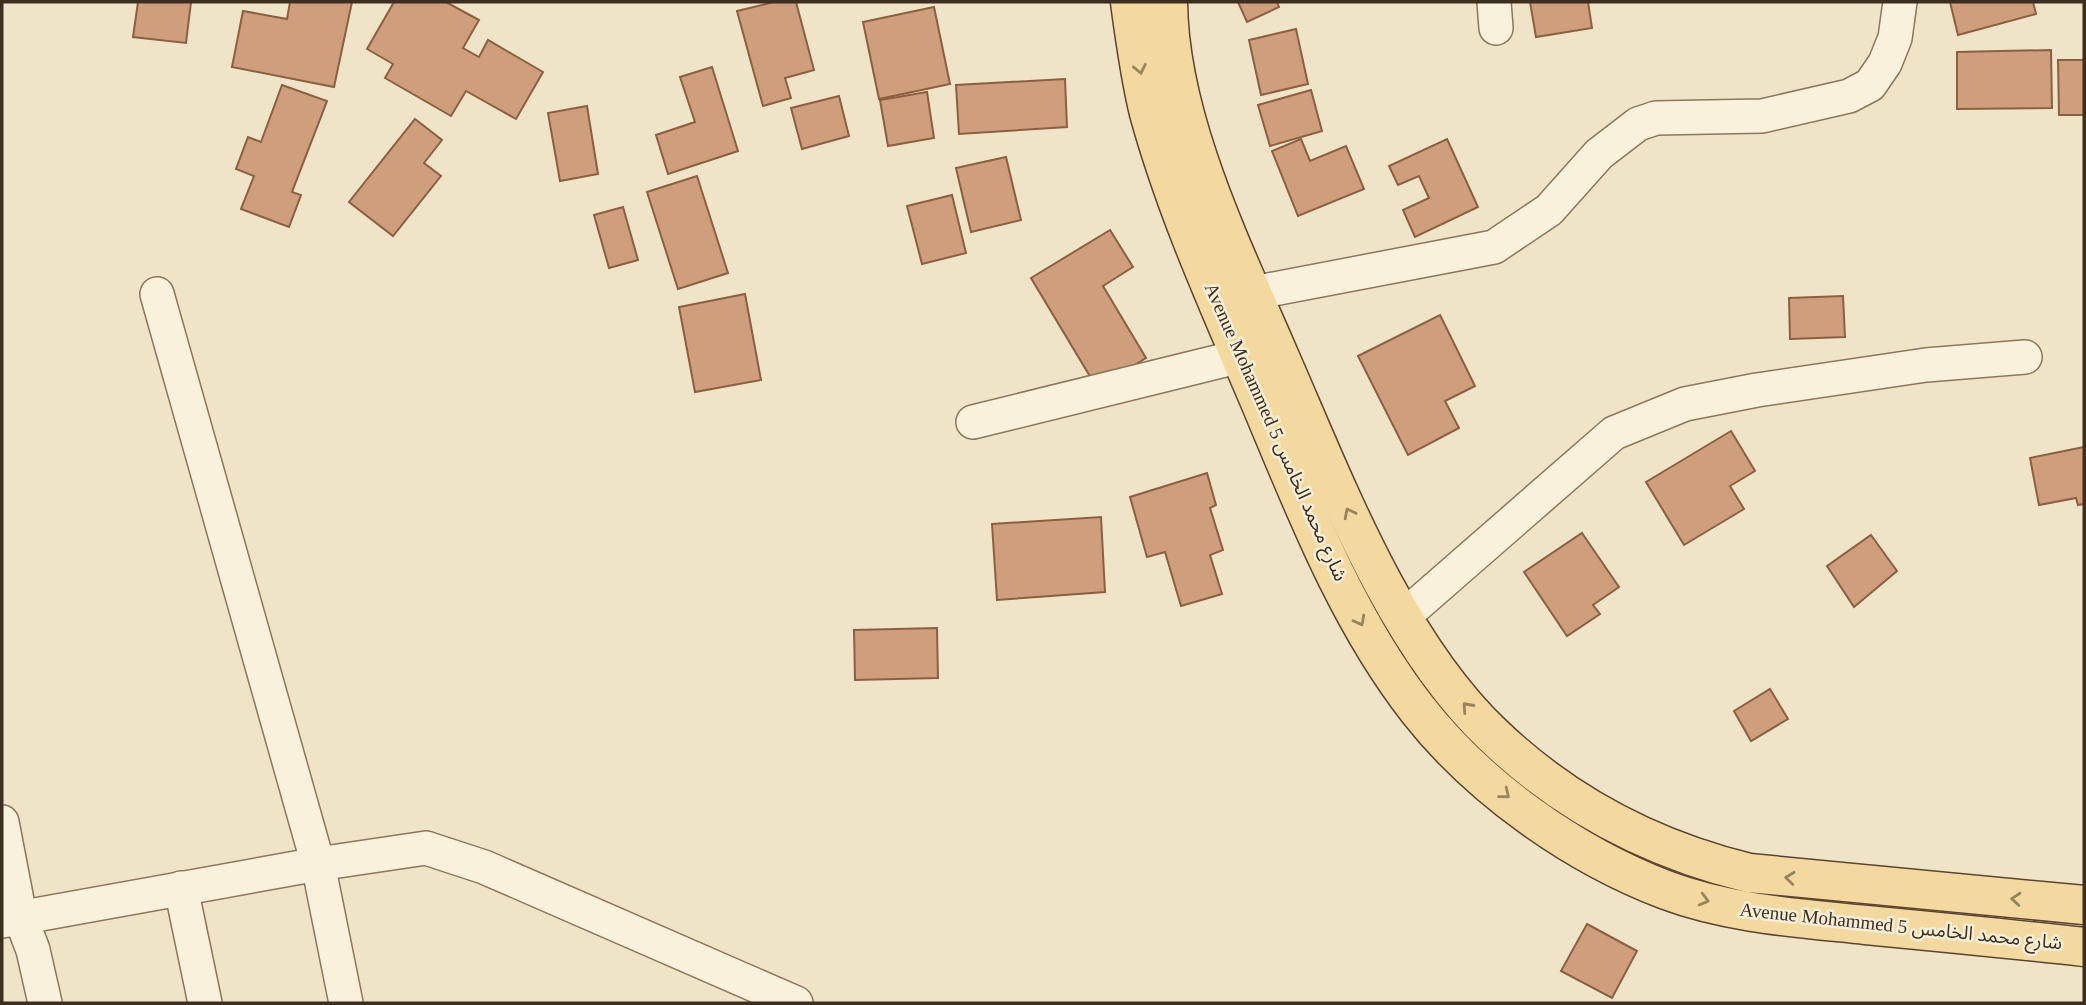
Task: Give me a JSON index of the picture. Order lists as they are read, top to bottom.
{
  "streets": {
    "main road": ["Avenue Mohammed 5 شارع محمد الخامس"]
  }
}
